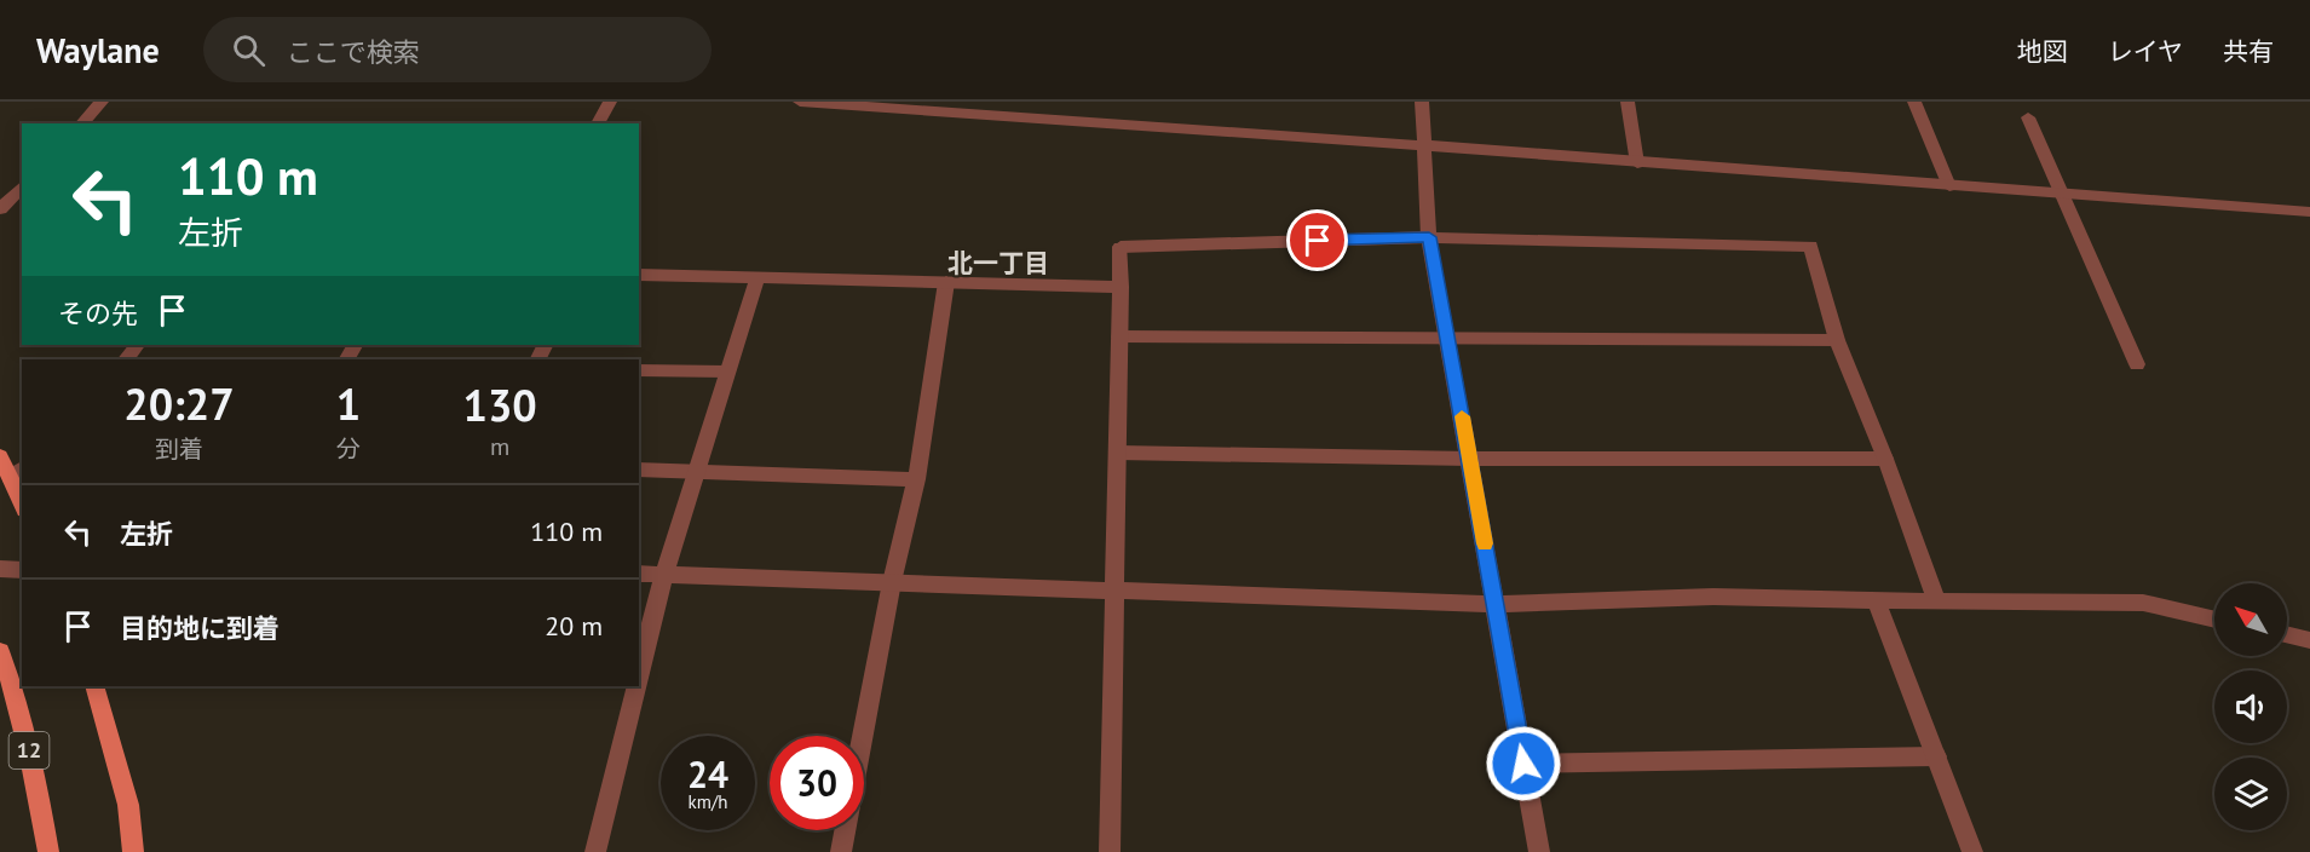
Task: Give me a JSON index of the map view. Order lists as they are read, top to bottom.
{
  "streets": {
    "main road": ["12"]
  },
  "districts": ["北一丁目"],
  "north": "top left",
  "page": {
    "header": "Waylane",
    "search": "ここで検索",
    "nav": ["地図", "レイヤ", "共有"],
    "turn": ["110 m", "左折"],
    "then": "その先",
    "eta": [
      "20:27",
      "到着",
      "1",
      "分",
      "130",
      "m"
    ],
    "list": [
      {
        "name": "左折",
        "value": "110 m"
      },
      {
        "name": "目的地に到着",
        "value": "20 m"
      }
    ],
    "speed": "24 km/h",
    "limit": "30"
  }
}
